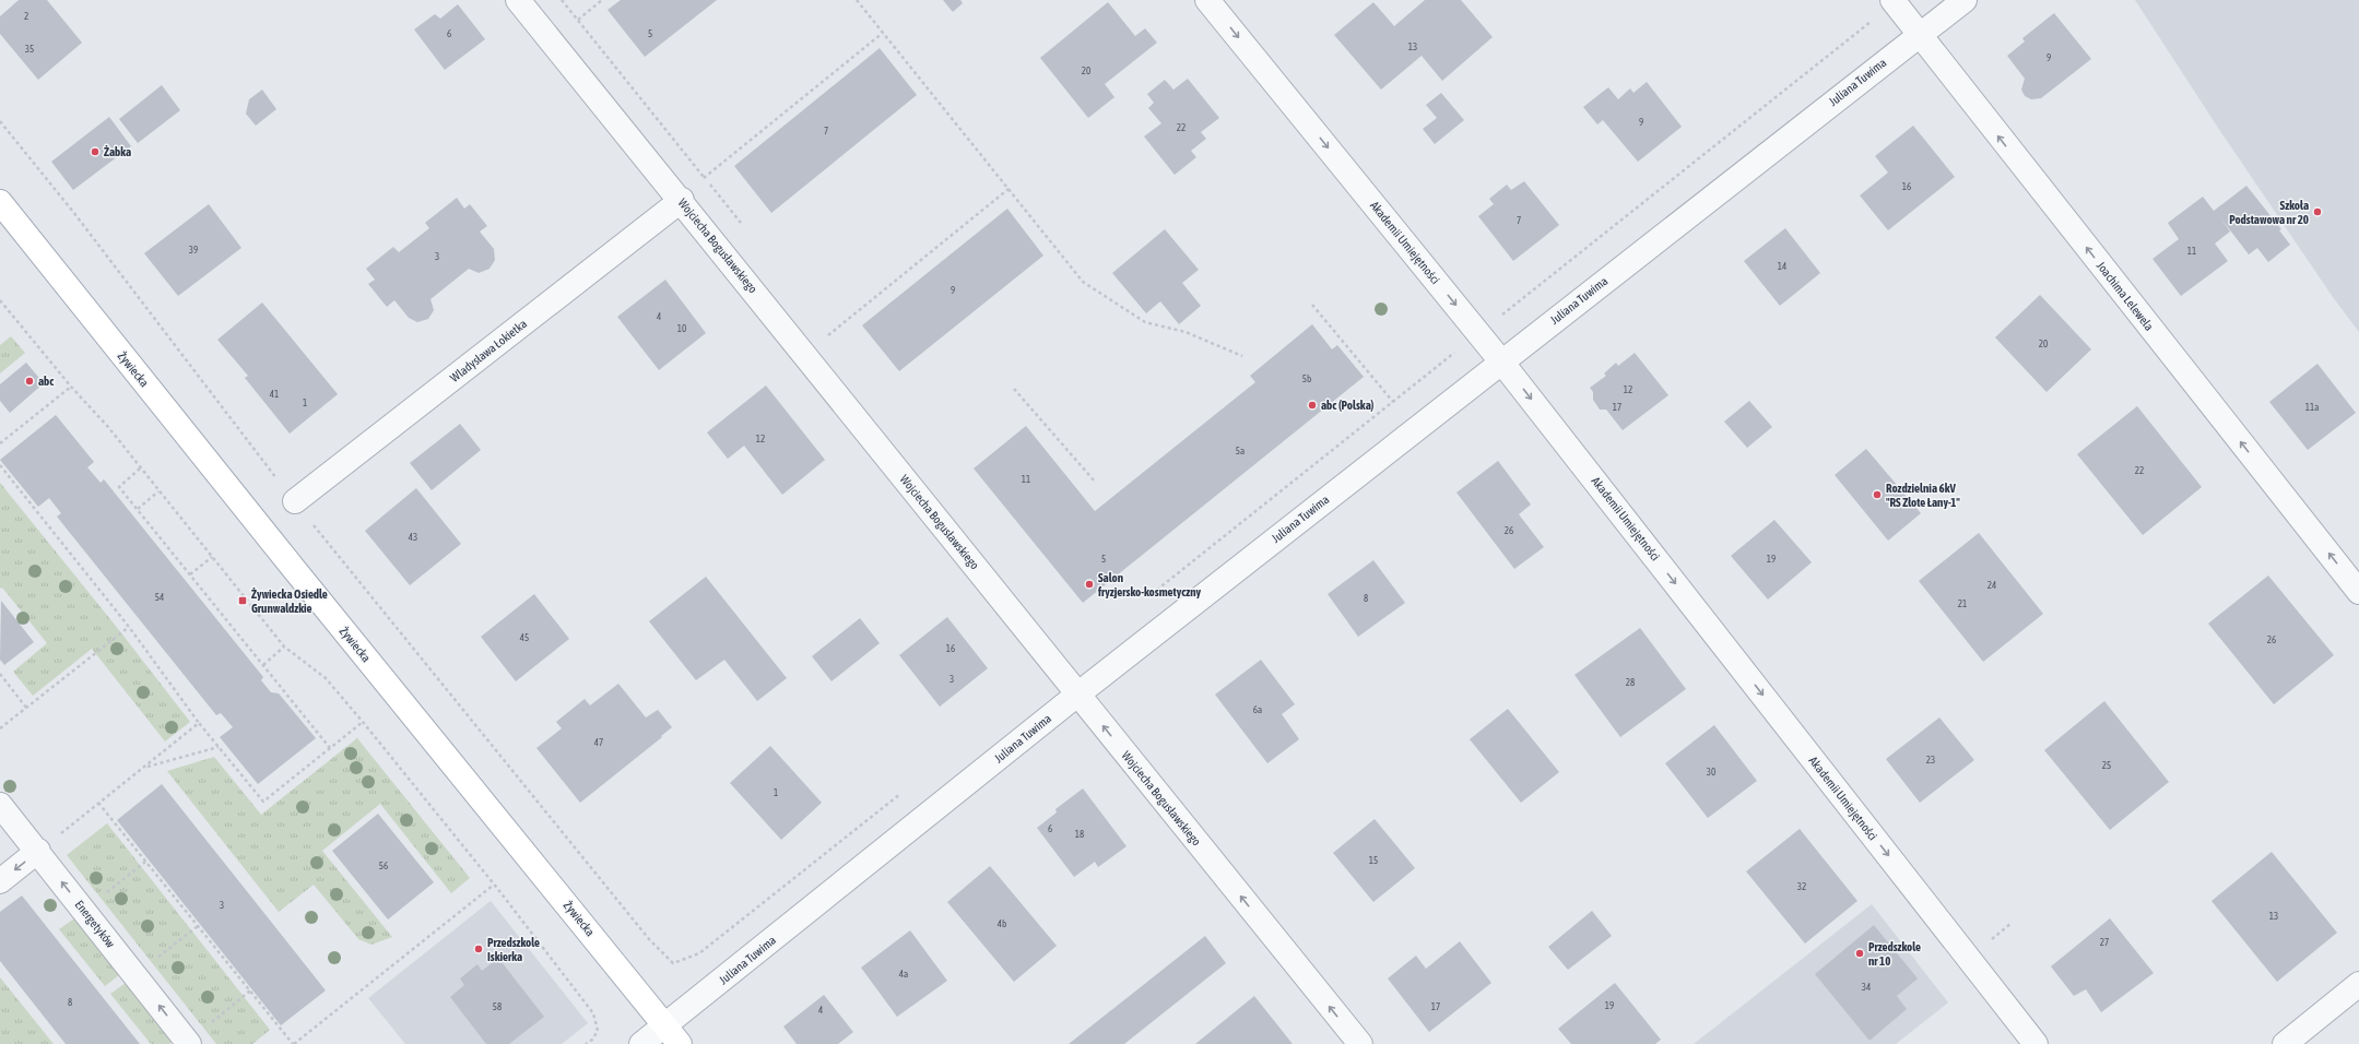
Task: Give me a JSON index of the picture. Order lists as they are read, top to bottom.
{
  "streets": {
    "main road": ["Żywiecka"],
    "street": [
      "Juliana Tuwima",
      "Akademii Umiejętności",
      "Wojciecha Bogusławskiego",
      "Joachima Lelewela",
      "Wladysława Łokietka",
      "Energetyków"
    ]
  },
  "crossings": [
    ["Juliana Tuwima", "Akademii Umiejętności"],
    ["Juliana Tuwima", "Wojciecha Bogusławskiego"],
    ["Juliana Tuwima", "Joachima Lelewela"],
    ["Juliana Tuwima", "Żywiecka"],
    ["Wojciecha Bogusławskiego", "Wladysława Łokietka"]
  ],
  "one_way": ["Akademii Umiejętności", "Joachima Lelewela", "Energetyków"],
  "places": {
    "other": [
      "Żabka",
      "Szkoła Podstawowa nr 20",
      "abc",
      "abc (Polska)",
      "Rozdzielnia 6kV \"RS Złote Łany-1\"",
      "Salon fryzjersko-kosmetyczny",
      "Przedszkole Iskierka",
      "Przedszkole nr 10"
    ],
    "transit": ["Żywiecka Osiedle Grunwaldzkie"]
  },
  "house_numbers": [
    "2",
    "6",
    "5",
    "13",
    "35",
    "9",
    "20",
    "9",
    "22",
    "7",
    "16",
    "7",
    "39",
    "11",
    "3",
    "14",
    "9",
    "4",
    "10",
    "20",
    "5b",
    "12",
    "41",
    "1",
    "17",
    "11a",
    "12",
    "5a",
    "22",
    "11",
    "26",
    "43",
    "5",
    "19",
    "24",
    "54",
    "8",
    "21",
    "45",
    "26",
    "16",
    "3",
    "28",
    "6a",
    "47",
    "23",
    "25",
    "30",
    "1",
    "6",
    "18",
    "15",
    "56",
    "32",
    "3",
    "13",
    "4b",
    "27",
    "4a",
    "34",
    "8",
    "19",
    "58",
    "17",
    "4"
  ]
}
